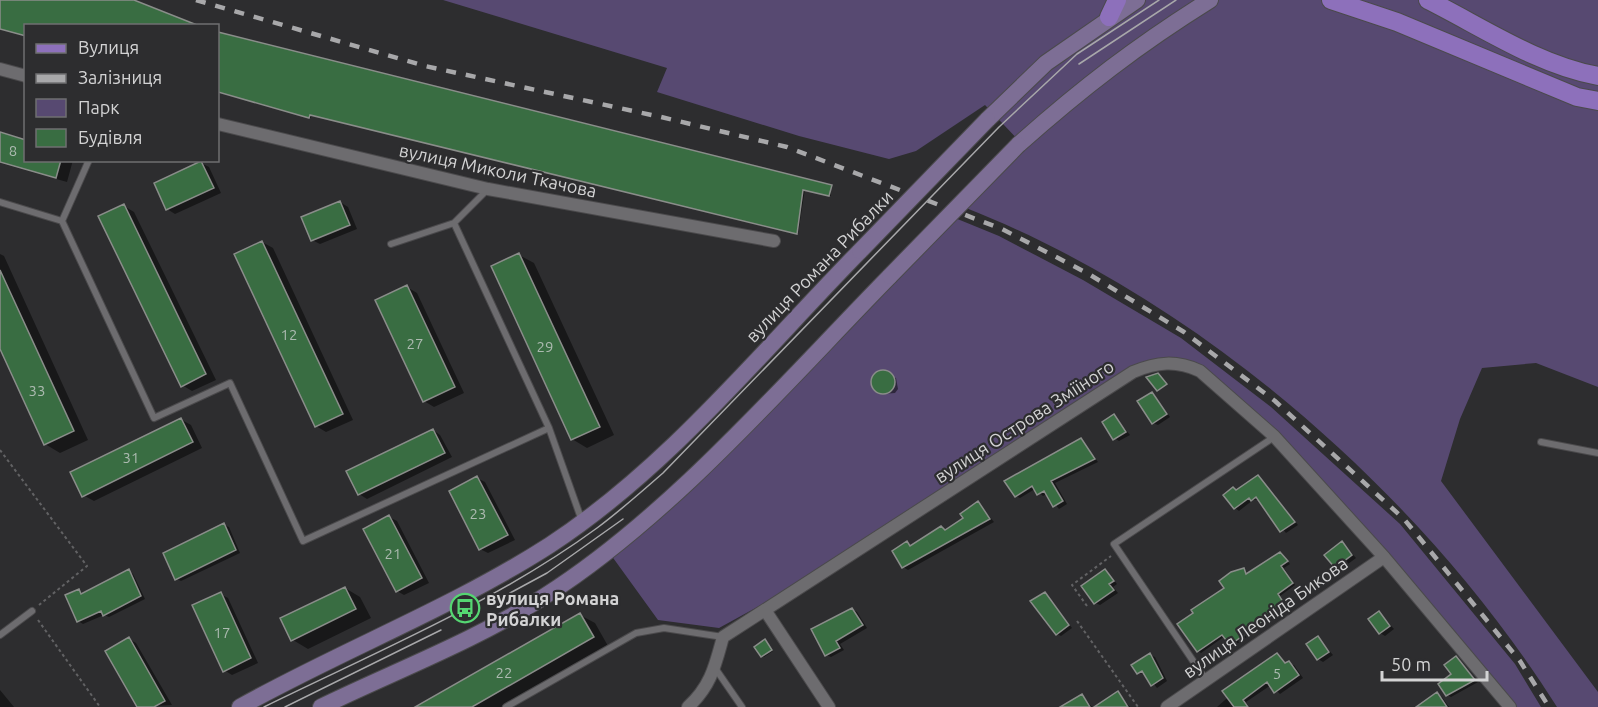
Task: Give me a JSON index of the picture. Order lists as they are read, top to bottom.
{
  "streets": {
    "main road": ["вулиця Романа Рибалки"],
    "street": ["вулиця Миколи Ткачова", "вулиця Острова Зміїного", "вулиця Леоніда Бикова"]
  },
  "crossings": [
    ["вулиця Острова Зміїного", "вулиця Леоніда Бикова"]
  ],
  "places": {
    "bus stop": ["вулиця Романа Рибалки"]
  },
  "house_numbers": [
    "8",
    "12",
    "27",
    "29",
    "33",
    "31",
    "23",
    "21",
    "17",
    "22",
    "5"
  ],
  "legend": [
    "Вулиця",
    "Залізниця",
    "Парк",
    "Будівля"
  ],
  "scale_bar": "50 m"
}
